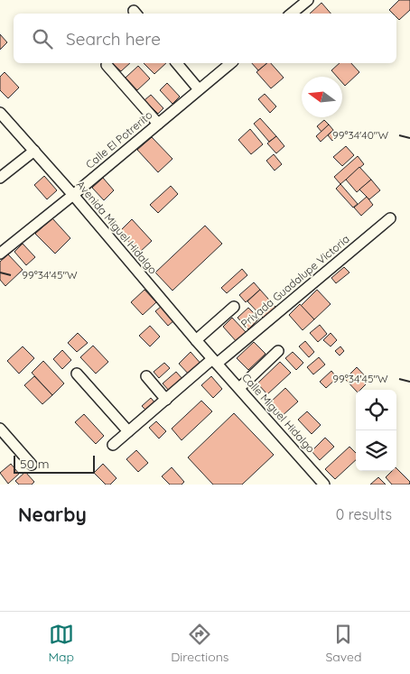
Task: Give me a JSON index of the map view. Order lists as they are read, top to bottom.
{
  "streets": {
    "street": [
      "Calle El Potrerito",
      "Avenida Miguel Hidalgo",
      "Privada Guadalupe Victoria",
      "Calle Miguel Hidalgo"
    ]
  },
  "crossings": [
    ["Calle El Potrerito", "Avenida Miguel Hidalgo"],
    ["Avenida Miguel Hidalgo", "Privada Guadalupe Victoria"],
    ["Avenida Miguel Hidalgo", "Calle Miguel Hidalgo"],
    ["Privada Guadalupe Victoria", "Calle Miguel Hidalgo"]
  ],
  "scale_bar": "50 m",
  "north": "left",
  "page": {
    "search": "Search here",
    "scale": "50 m",
    "heading": ["Nearby", "0 results"],
    "nav": ["Map", "Directions", "Saved"]
  },
  "coordinates": ["99°34'40\"W", "99°34'45\"W"]
}
